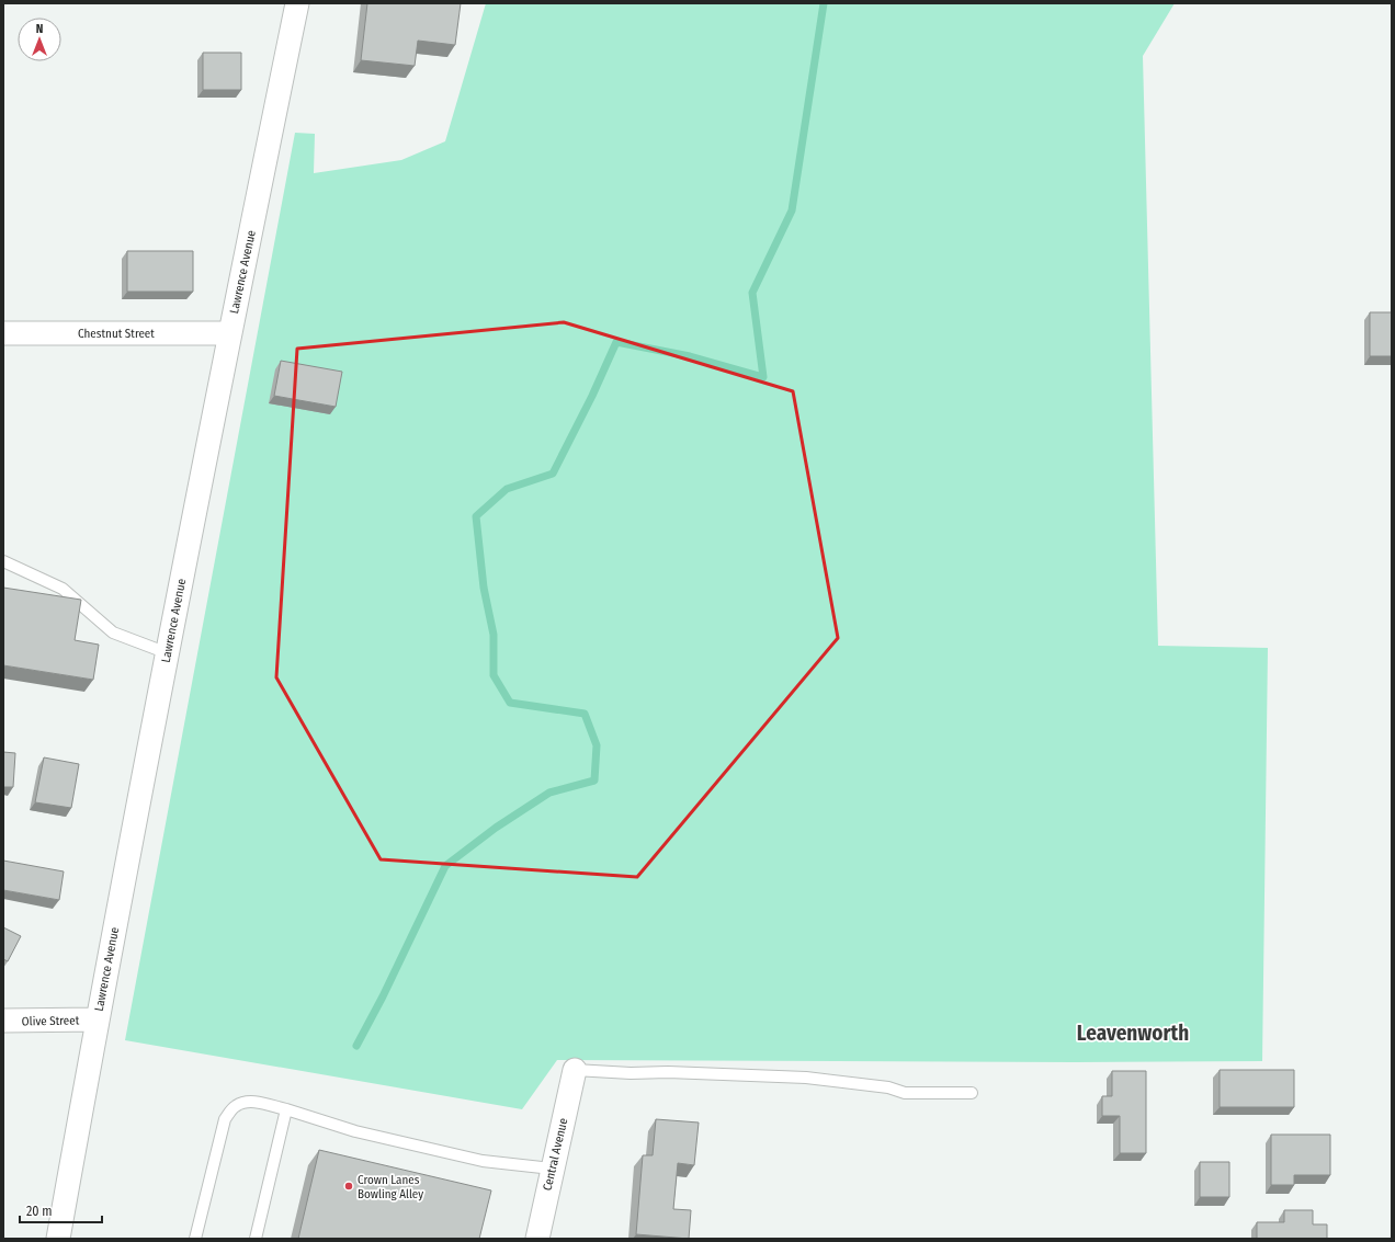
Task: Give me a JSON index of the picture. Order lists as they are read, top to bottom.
{
  "streets": {
    "street": [
      "Lawrence Avenue",
      "Chestnut Street",
      "Olive Street",
      "Central Avenue"
    ]
  },
  "crossings": [
    ["Lawrence Avenue", "Chestnut Street"],
    ["Lawrence Avenue", "Olive Street"]
  ],
  "districts": ["Leavenworth"],
  "places": ["Crown Lanes Bowling Alley"],
  "scale_bar": "20 m",
  "north": "top"
}
